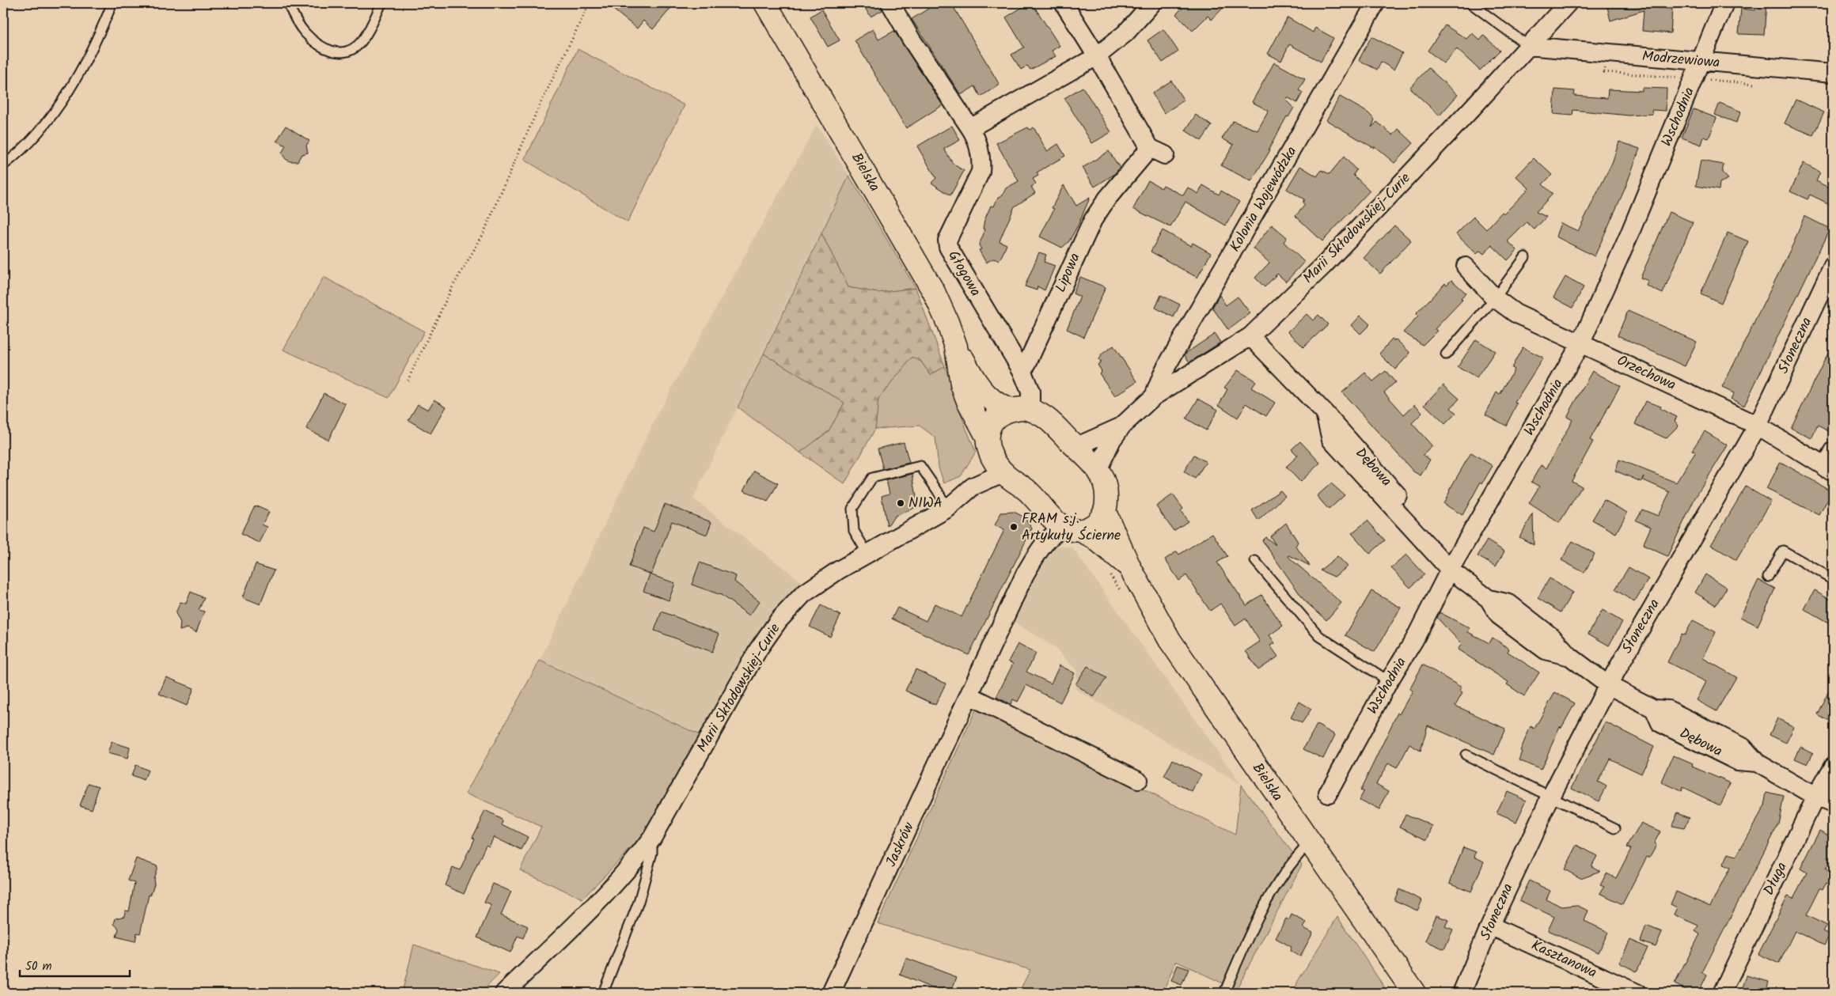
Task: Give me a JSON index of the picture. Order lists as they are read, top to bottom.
{
  "streets": {
    "main road": ["Bielska"],
    "street": [
      "Modrzewiowa",
      "Wschodnia",
      "Kolonia Wojewódzka",
      "Marii Skłodowskiej-Curie",
      "Lipowa",
      "Głogowa",
      "Słoneczna",
      "Orzechowa",
      "Dębowa",
      "Jaskrów",
      "Długa",
      "Kasztanowa"
    ]
  },
  "crossings": [
    ["Modrzewiowa", "Wschodnia"],
    ["Modrzewiowa", "Marii Skłodowskiej-Curie"],
    ["Wschodnia", "Orzechowa"],
    ["Wschodnia", "Dębowa"],
    ["Bielska", "Marii Skłodowskiej-Curie"],
    ["Bielska", "Jaskrów"],
    ["Kolonia Wojewódzka", "Marii Skłodowskiej-Curie"],
    ["Marii Skłodowskiej-Curie", "Dębowa"],
    ["Lipowa", "Głogowa"],
    ["Słoneczna", "Orzechowa"],
    ["Słoneczna", "Dębowa"],
    ["Słoneczna", "Kasztanowa"],
    ["Dębowa", "Długa"]
  ],
  "places": ["NIWA", "FRAM s.j. Artykuły Ścierne"],
  "scale_bar": "50 m"
}
